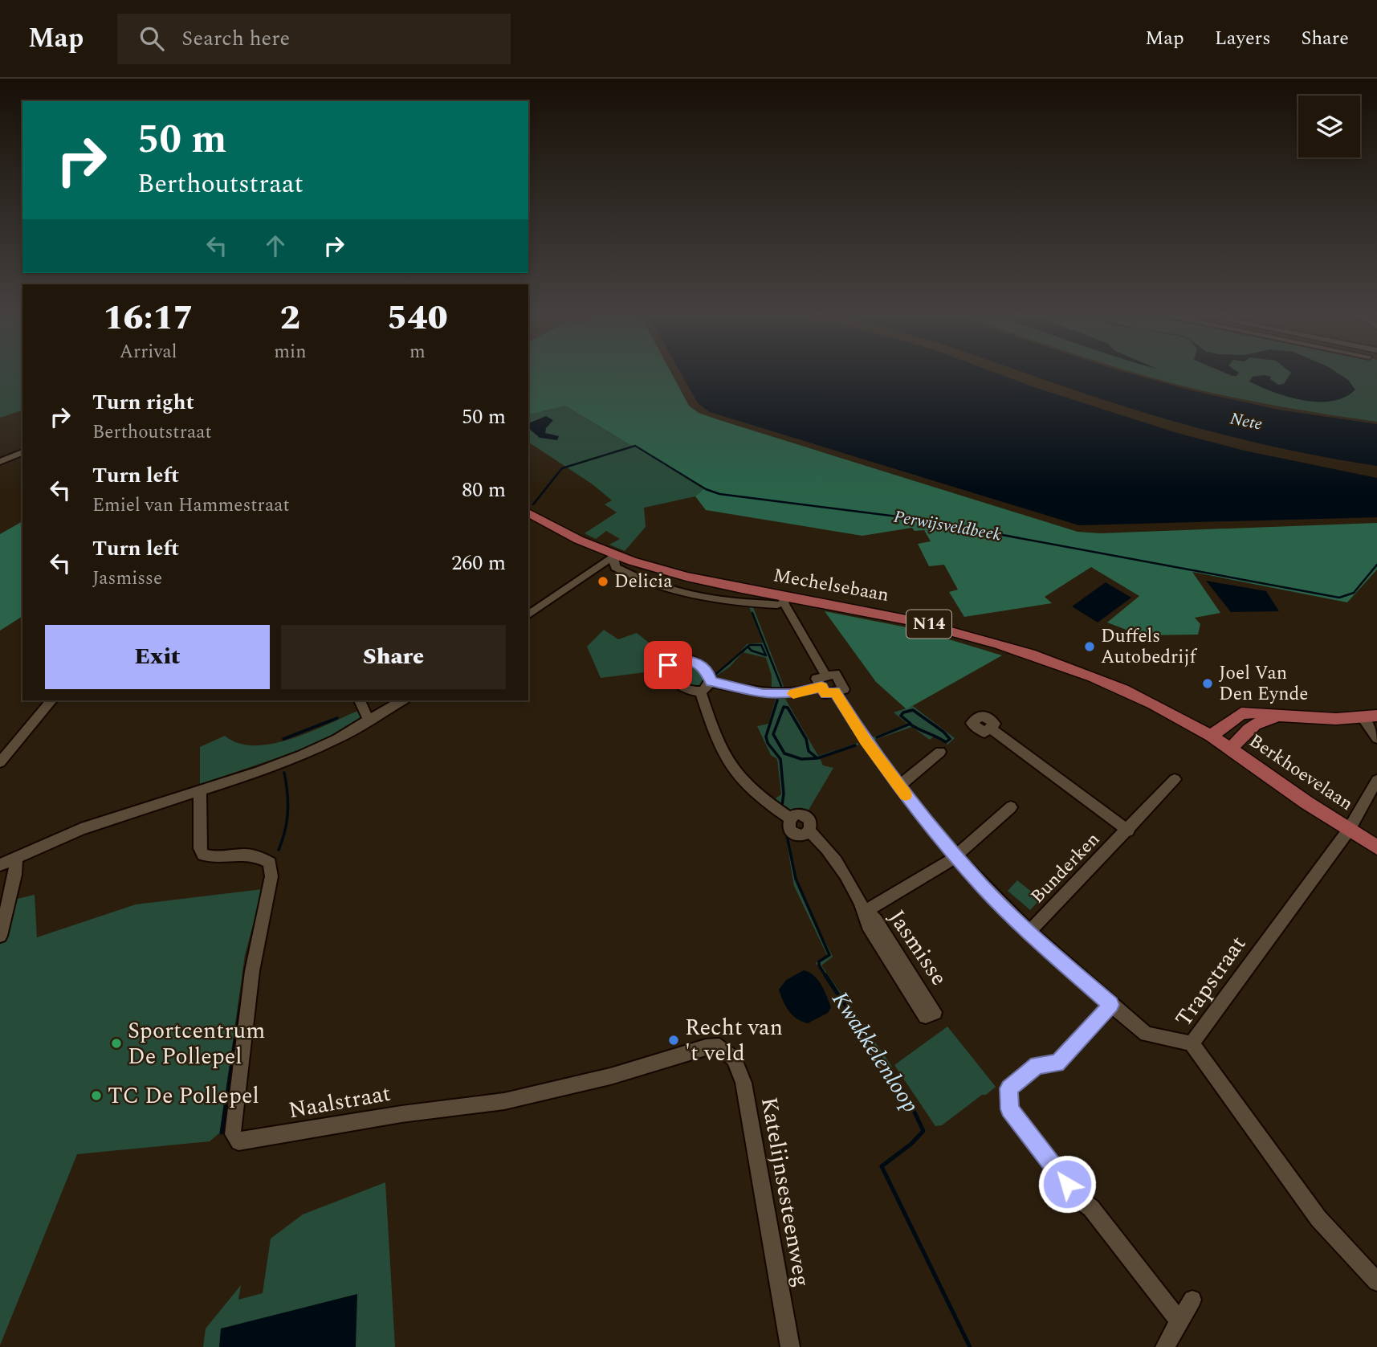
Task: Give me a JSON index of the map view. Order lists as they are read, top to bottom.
{
  "streets": {
    "main road": ["Mechelsebaan", "N14", "Berkhoevelaan"],
    "street": [
      "Bunderken",
      "Jasmisse",
      "Trapstraat",
      "Naalstraat",
      "Katelijnsesteenweg"
    ]
  },
  "crossings": [
    ["Mechelsebaan", "Berkhoevelaan"],
    ["Berkhoevelaan", "Trapstraat"],
    ["Naalstraat", "Katelijnsesteenweg"]
  ],
  "water": ["Nete", "Perwijsveldbeek", "Kwakkelenloop"],
  "places": [
    "Delicia",
    "Duffels Autobedrijf",
    "Joel Van Den Eynde",
    "Recht van 't veld",
    "Sportcentrum De Pollepel",
    "TC De Pollepel"
  ],
  "page": {
    "header": "Map",
    "search": "Search here",
    "nav": ["Map", "Layers", "Share"],
    "turn": ["50 m", "Berthoutstraat"],
    "eta": [
      "16:17",
      "Arrival",
      "2",
      "min",
      "540",
      "m"
    ],
    "list": [
      {
        "name": "Turn right",
        "note": "Berthoutstraat",
        "value": "50 m"
      },
      {
        "name": "Turn left",
        "note": "Emiel van Hammestraat",
        "value": "80 m"
      },
      {
        "name": "Turn left",
        "note": "Jasmisse",
        "value": "260 m"
      }
    ],
    "buttons": ["Exit", "Share"]
  }
}
